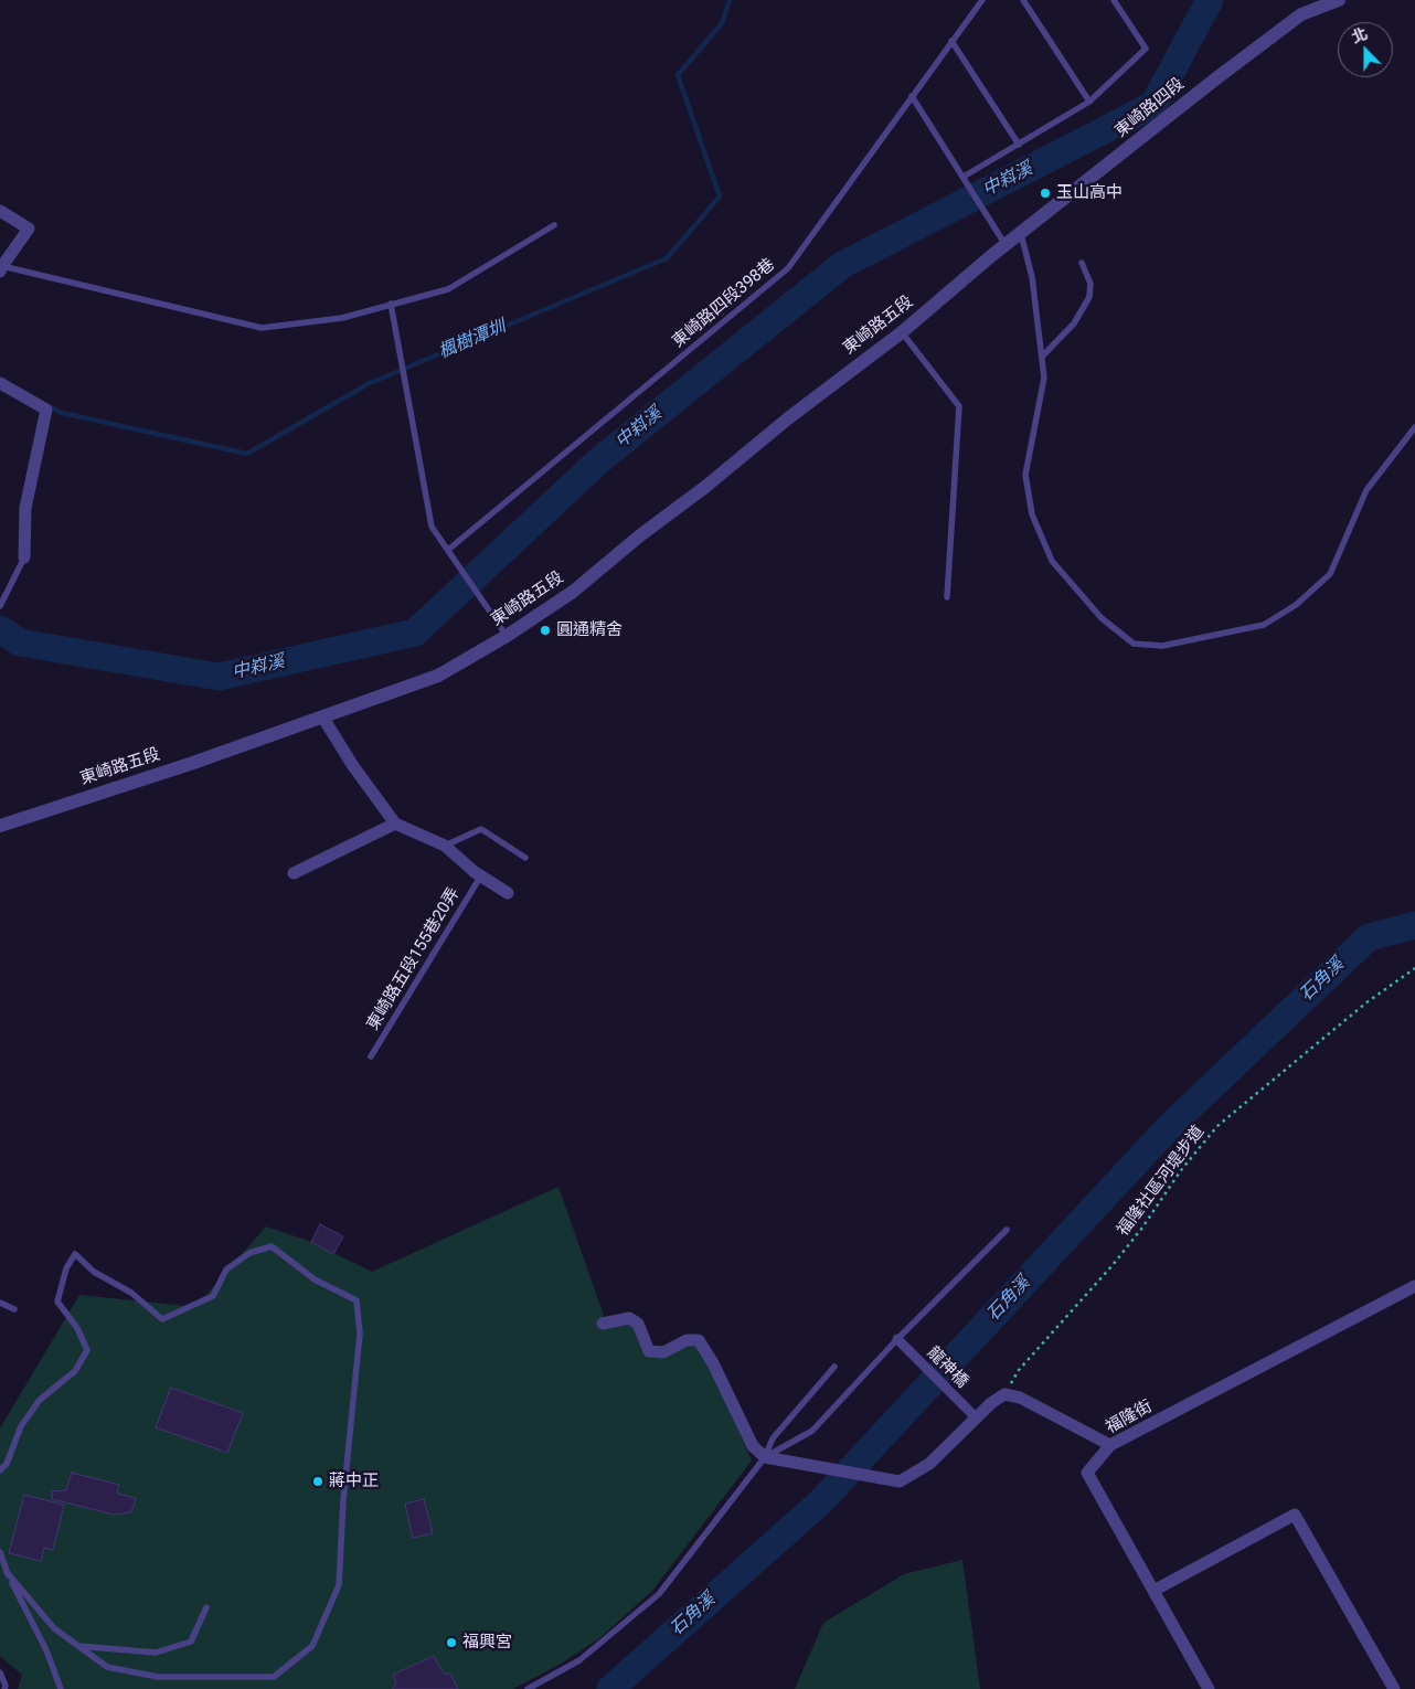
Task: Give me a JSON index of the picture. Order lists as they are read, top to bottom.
{
  "streets": {
    "street": [
      "東崎路四段",
      "東崎路五段",
      "龍神橋",
      "福隆街"
    ],
    "lane": ["東崎路四段398巷", "東崎路五段155巷20弄"],
    "path": ["福隆社區河堤步道"]
  },
  "crossings": [
    ["東崎路四段", "東崎路五段"]
  ],
  "water": ["中嵙溪", "楓樹潭圳", "石角溪"],
  "places": [
    "玉山高中",
    "圓通精舍",
    "蔣中正",
    "福興宮"
  ],
  "north": "top"
}
